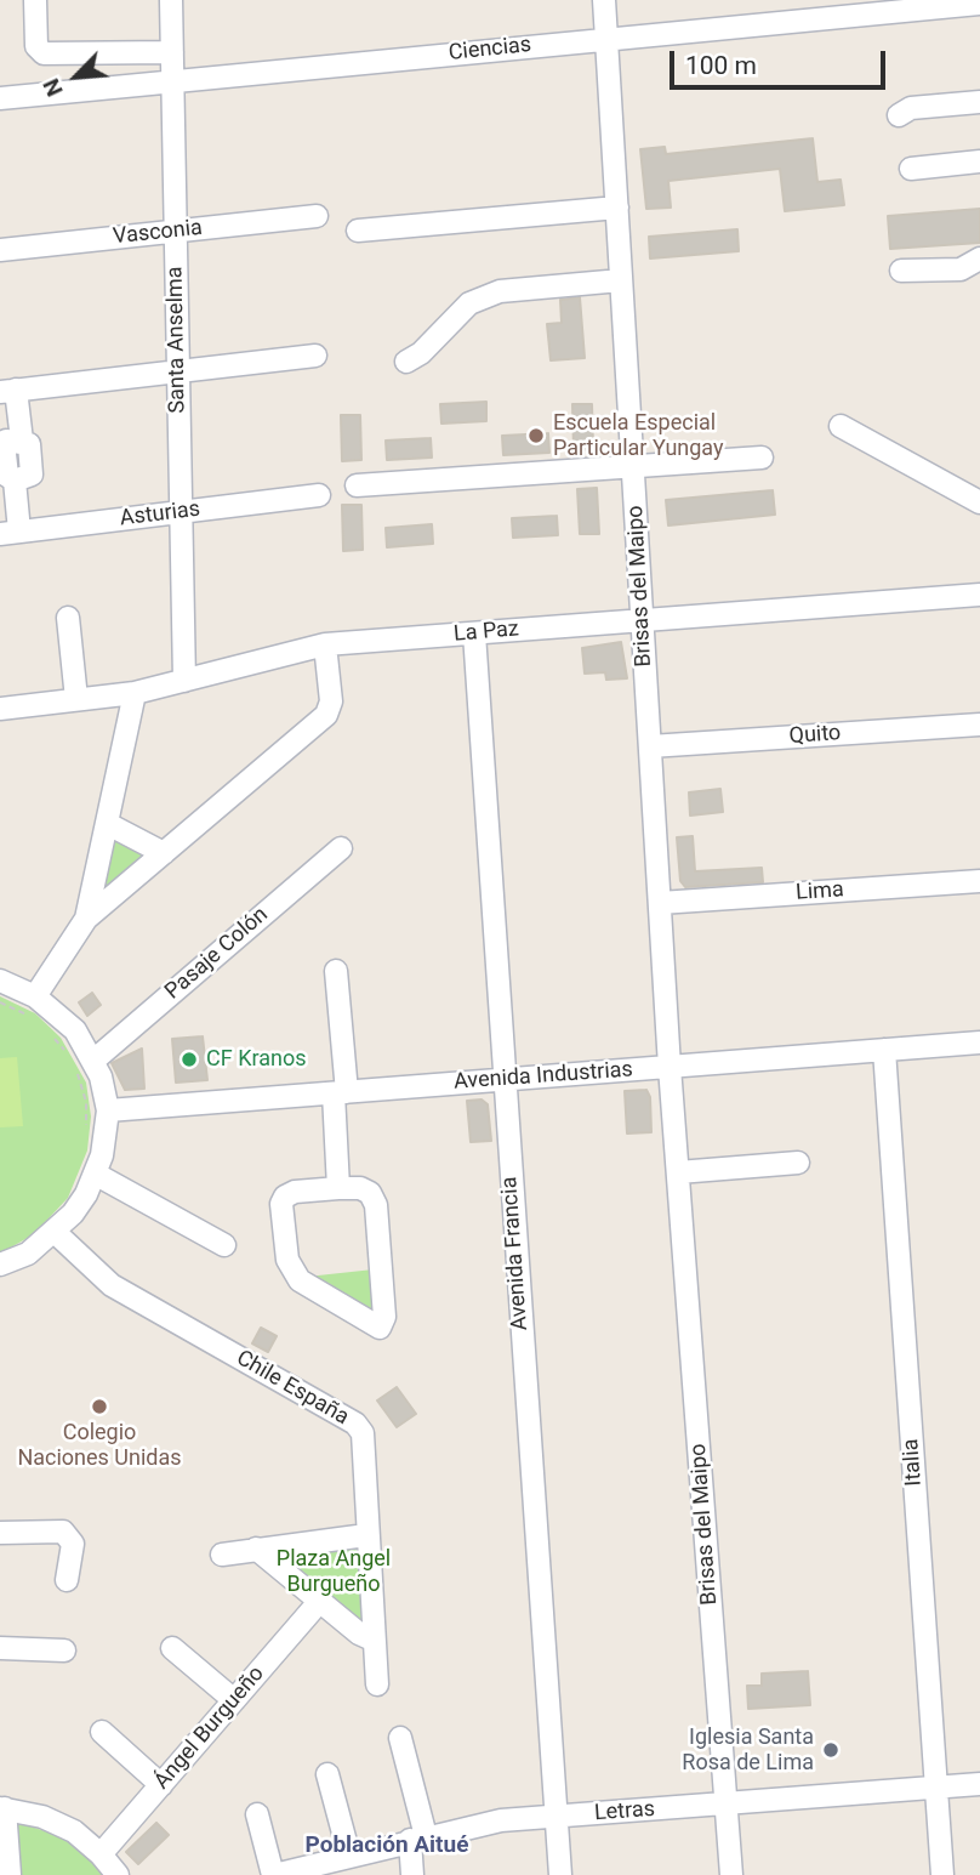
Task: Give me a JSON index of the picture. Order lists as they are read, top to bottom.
{
  "streets": {
    "street": [
      "Ciencias",
      "Vasconia",
      "Santa Anselma",
      "Asturias",
      "Brisas del Maipo",
      "La Paz",
      "Quito",
      "Lima",
      "Pasaje Colón",
      "Avenida Industrias",
      "Avenida Francia",
      "Chile España",
      "Italia",
      "Ángel Burgueño",
      "Letras"
    ]
  },
  "crossings": [
    ["Ciencias", "Santa Anselma"],
    ["Ciencias", "Brisas del Maipo"],
    ["Vasconia", "Santa Anselma"],
    ["Santa Anselma", "Asturias"],
    ["Santa Anselma", "La Paz"],
    ["Brisas del Maipo", "La Paz"],
    ["Brisas del Maipo", "Quito"],
    ["Brisas del Maipo", "Lima"],
    ["Brisas del Maipo", "Avenida Industrias"],
    ["Brisas del Maipo", "Letras"],
    ["La Paz", "Avenida Francia"],
    ["Avenida Industrias", "Avenida Francia"],
    ["Avenida Industrias", "Italia"],
    ["Avenida Francia", "Letras"],
    ["Italia", "Letras"]
  ],
  "districts": ["Población Aitué"],
  "parks": ["Plaza Angel Burgueño"],
  "places": [
    "Escuela Especial Particular Yungay",
    "CF Kranos",
    "Colegio Naciones Unidas",
    "Iglesia Santa Rosa de Lima"
  ],
  "scale_bar": "100 m",
  "north": "bottom left"
}
